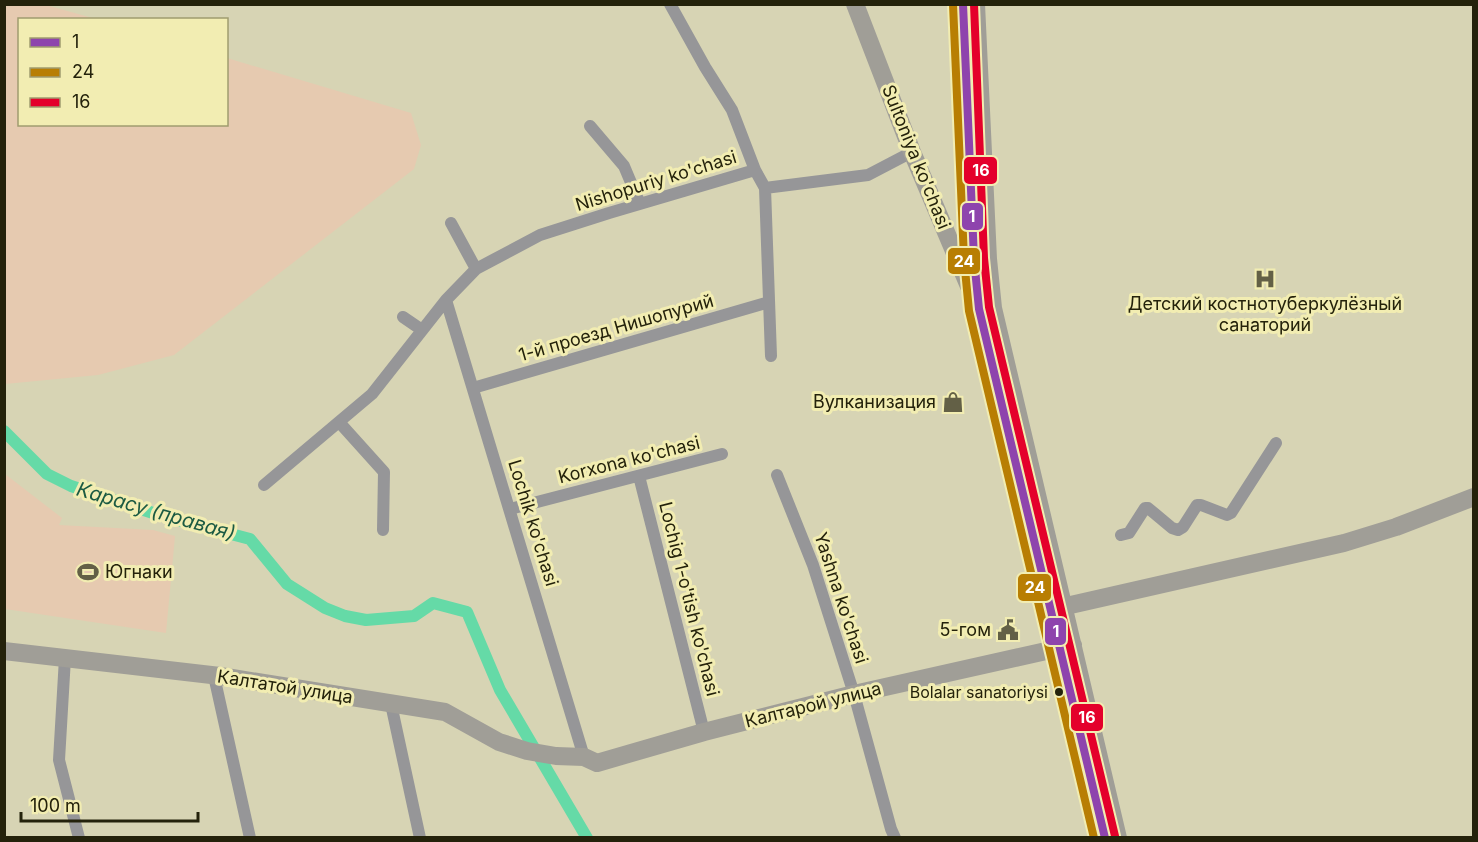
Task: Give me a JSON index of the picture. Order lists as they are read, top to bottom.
{
  "streets": {
    "street": [
      "Sultoniya ko'chasi",
      "Nishopuriy ko'chasi",
      "1-й проезд Нишопурий",
      "Korxona ko'chasi",
      "Lochik ko'chasi",
      "Yashna ko'chasi",
      "Lochig 1-o'tish ko'chasi",
      "Калтатой улица",
      "Калтарой улица"
    ]
  },
  "crossings": [
    ["Nishopuriy ko'chasi", "Lochik ko'chasi"],
    ["1-й проезд Нишопурий", "Lochik ko'chasi"],
    ["Korxona ko'chasi", "Lochik ko'chasi"],
    ["Korxona ko'chasi", "Lochig 1-o'tish ko'chasi"],
    ["Lochik ko'chasi", "Калтарой улица"],
    ["Yashna ko'chasi", "Калтарой улица"],
    ["Lochig 1-o'tish ko'chasi", "Калтарой улица"],
    ["Калтатой улица", "Калтарой улица"]
  ],
  "water": ["Карасу (правая)"],
  "places": {
    "hospital": ["Детский костнотуберкулёзный санаторий"],
    "shop": ["Вулканизация"],
    "sports": ["Югнаки"],
    "public building": ["5-гом"],
    "other": ["Bolalar sanatoriysi"]
  },
  "lines": ["transit line 1", "transit line 24", "transit line 16"],
  "legend": ["1", "24", "16"],
  "scale_bar": "100 m"
}
